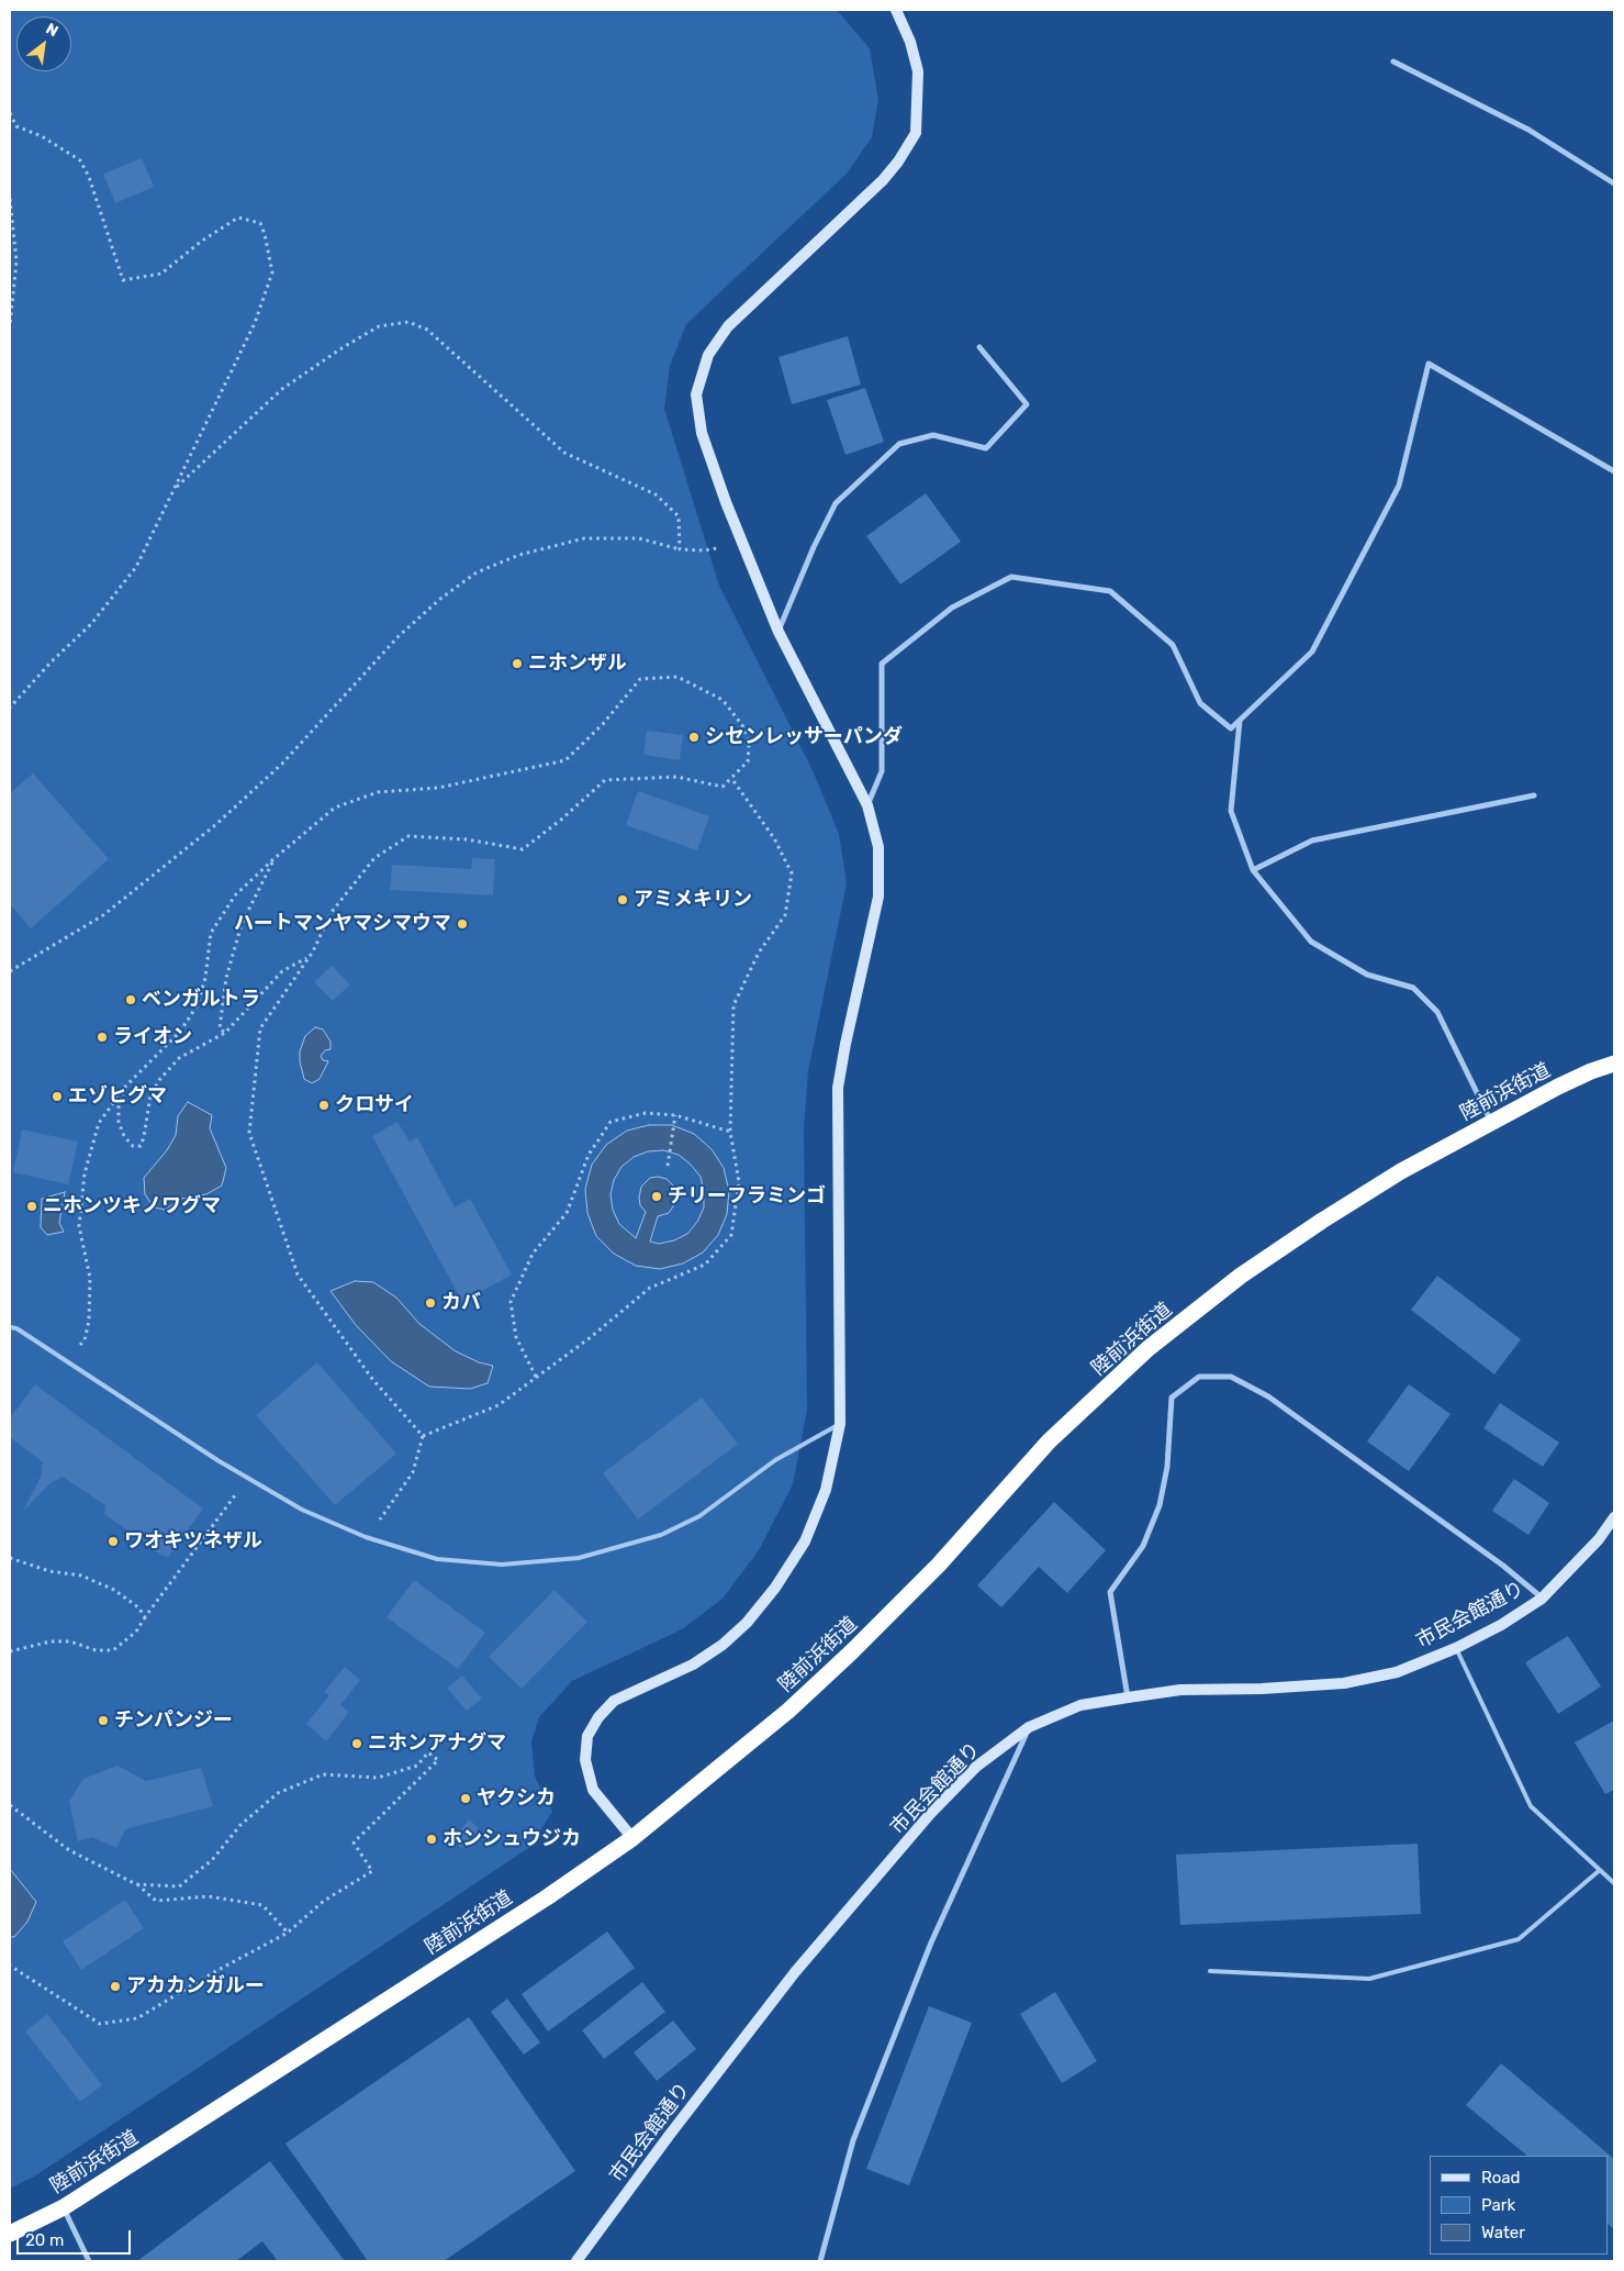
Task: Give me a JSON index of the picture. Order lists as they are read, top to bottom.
{
  "streets": {
    "highway": ["陸前浜街道"],
    "street": ["市民会館通り"]
  },
  "places": [
    "ニホンザル",
    "シセンレッサーパンダ",
    "アミメキリン",
    "ハートマンヤマシマウマ",
    "ベンガルトラ",
    "ライオン",
    "エゾヒグマ",
    "クロサイ",
    "チリーフラミンゴ",
    "ニホンツキノワグマ",
    "カバ",
    "ワオキツネザル",
    "チンパンジー",
    "ニホンアナグマ",
    "ヤクシカ",
    "ホンシュウジカ",
    "アカカンガルー"
  ],
  "legend": ["Road", "Park", "Water"],
  "scale_bar": "20 m",
  "north": "top right"
}
